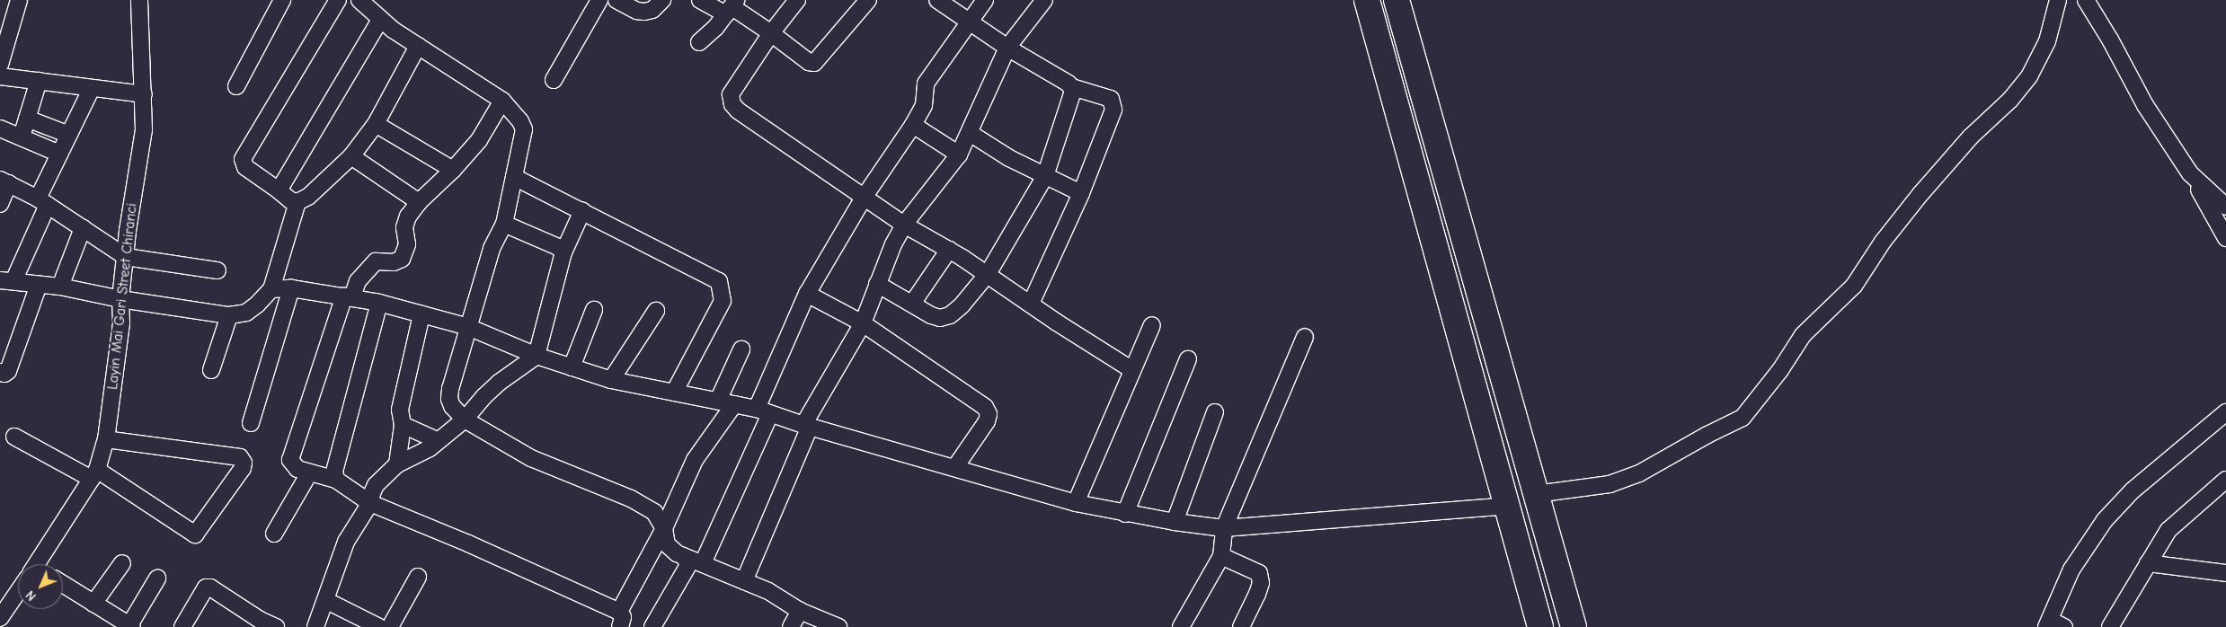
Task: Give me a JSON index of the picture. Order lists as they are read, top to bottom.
{
  "streets": {
    "street": ["Layin Mai Gari Street Chiranci"]
  },
  "north": "bottom left"
}
